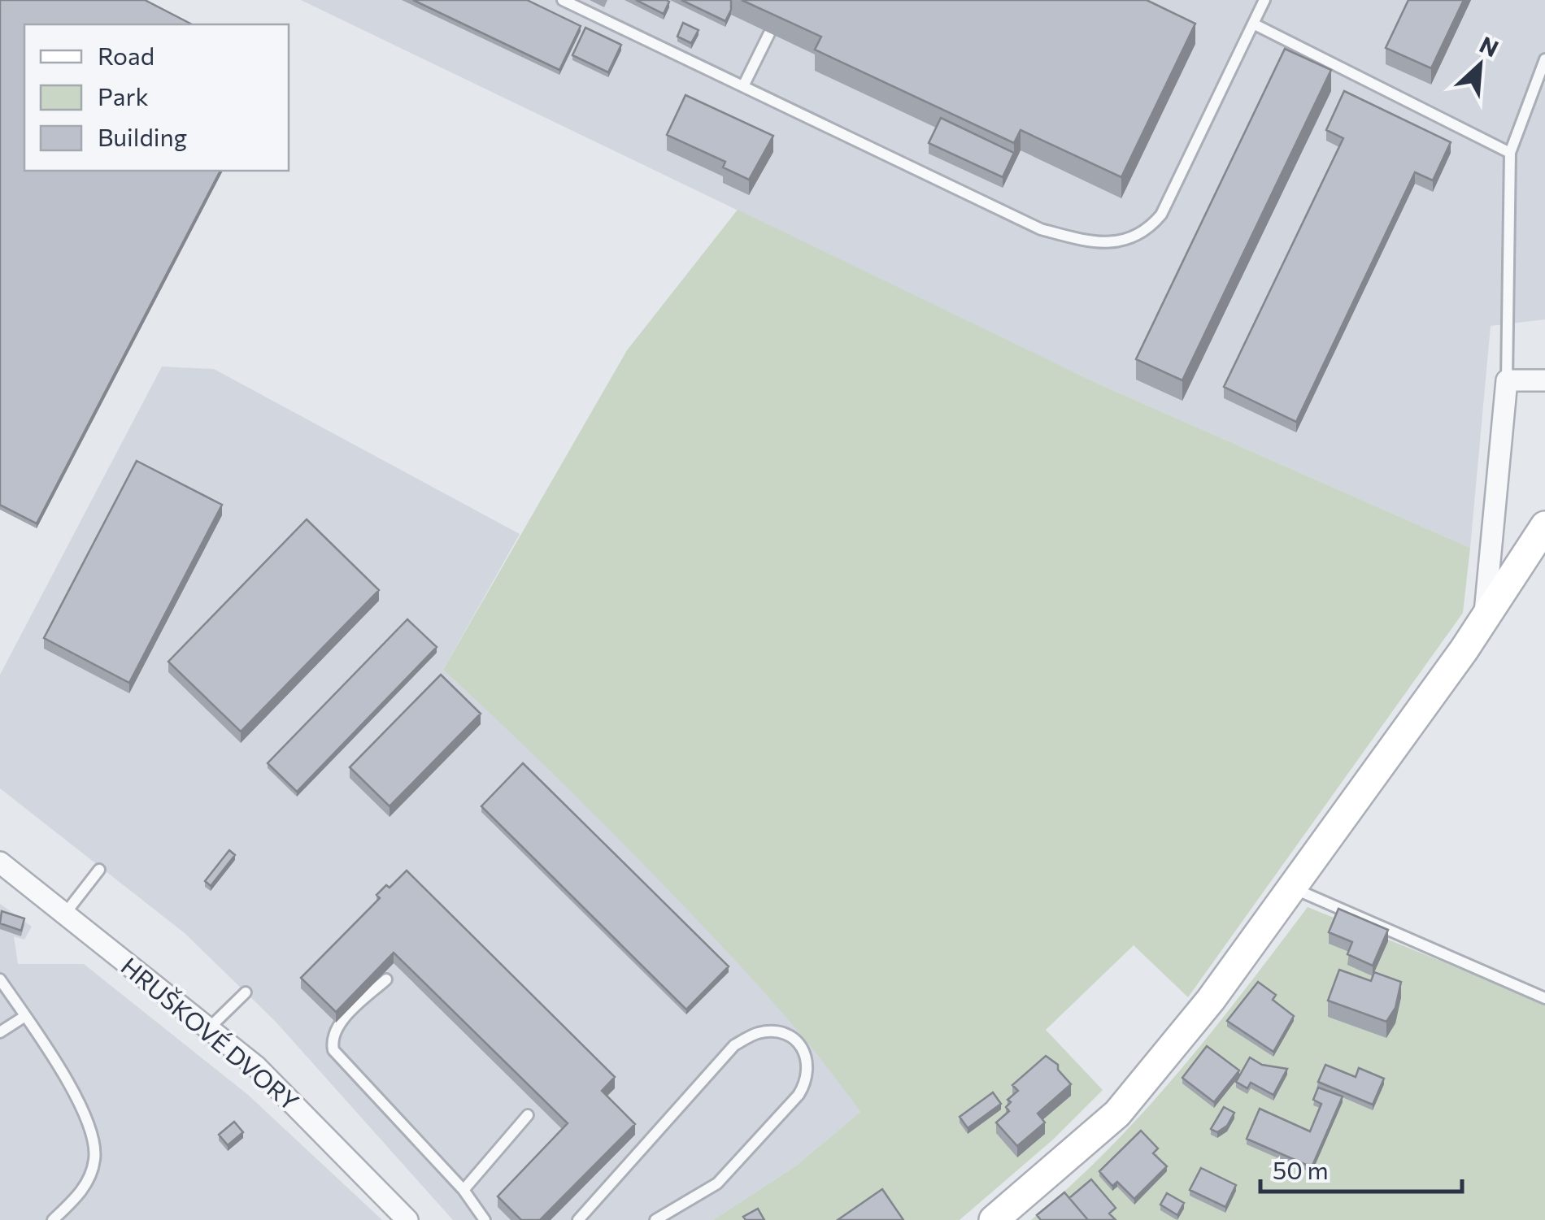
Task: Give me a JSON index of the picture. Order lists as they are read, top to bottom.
{
  "streets": {
    "street": ["HRUŠKOVÉ DVORY"]
  },
  "legend": ["Road", "Park", "Building"],
  "scale_bar": "50 m",
  "north": "top right"
}
